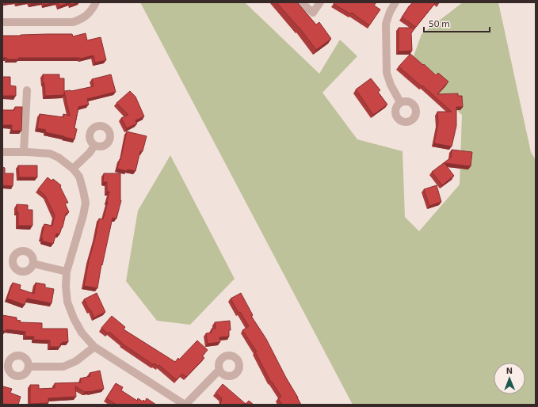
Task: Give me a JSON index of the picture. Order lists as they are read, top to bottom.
{
  "scale_bar": "50 m",
  "north": "top"
}
